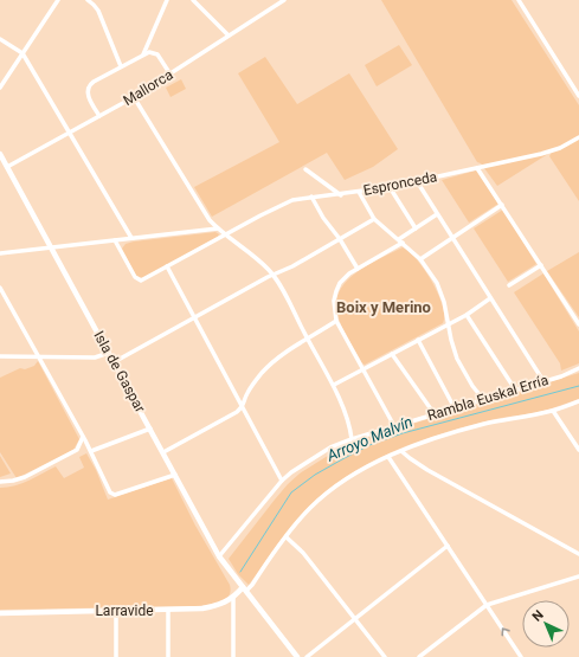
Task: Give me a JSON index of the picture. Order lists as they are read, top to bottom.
{
  "streets": {
    "street": [
      "Mallorca",
      "Espronceda",
      "Isla de Gaspar",
      "Rambla Euskal Erría",
      "Larravide"
    ]
  },
  "crossings": [
    ["Mallorca", "Isla de Gaspar"],
    ["Isla de Gaspar", "Rambla Euskal Erría"],
    ["Isla de Gaspar", "Larravide"],
    ["Rambla Euskal Erría", "Larravide"]
  ],
  "districts": ["Boix y Merino"],
  "water": ["Arroyo Malvín"],
  "north": "top left"
}
